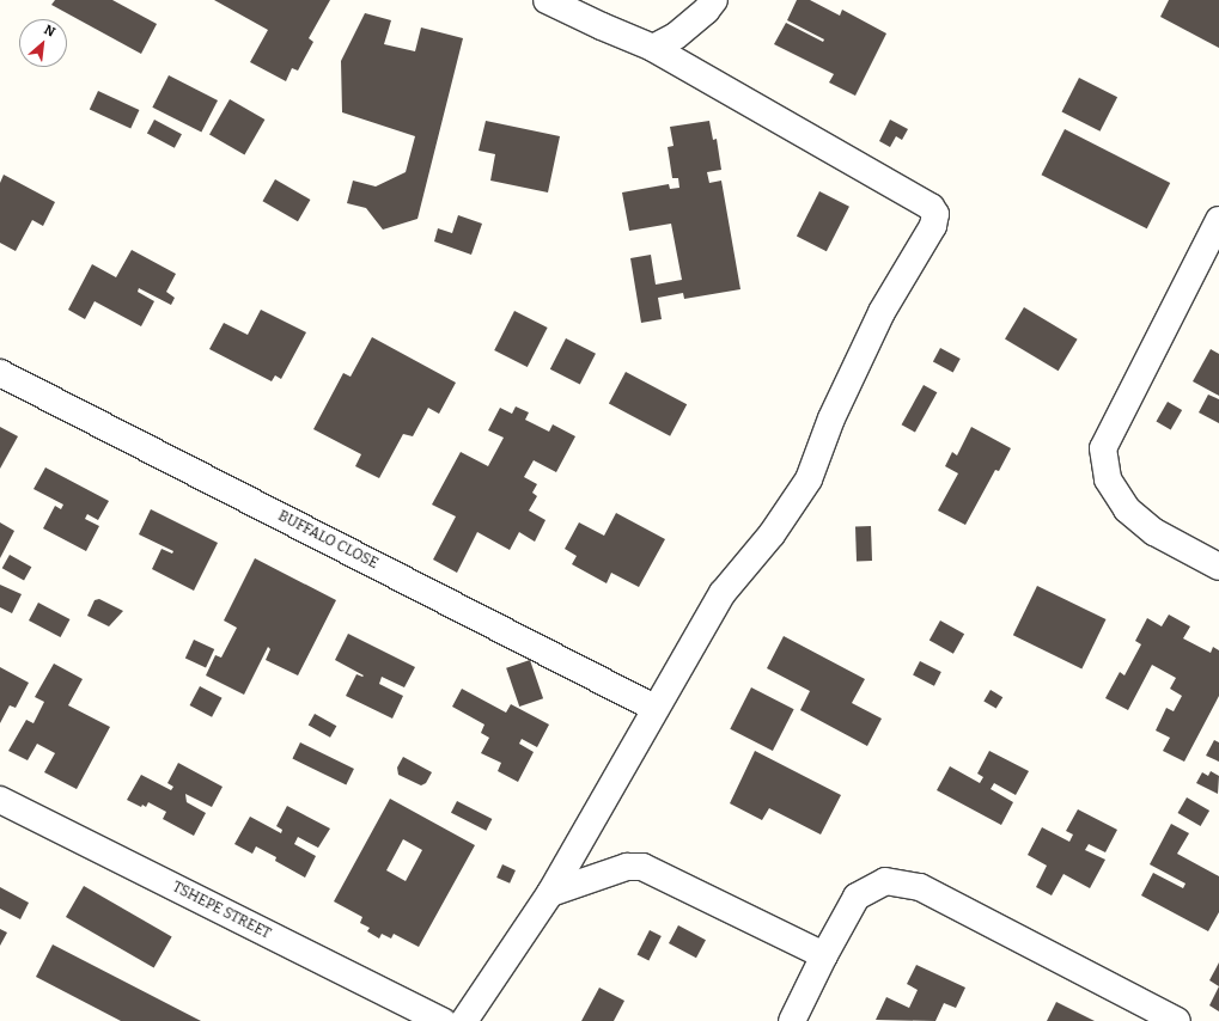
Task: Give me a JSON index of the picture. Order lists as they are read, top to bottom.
{
  "streets": {
    "street": ["BUFFALO CLOSE", "TSHEPE STREET"]
  },
  "north": "top right"
}
